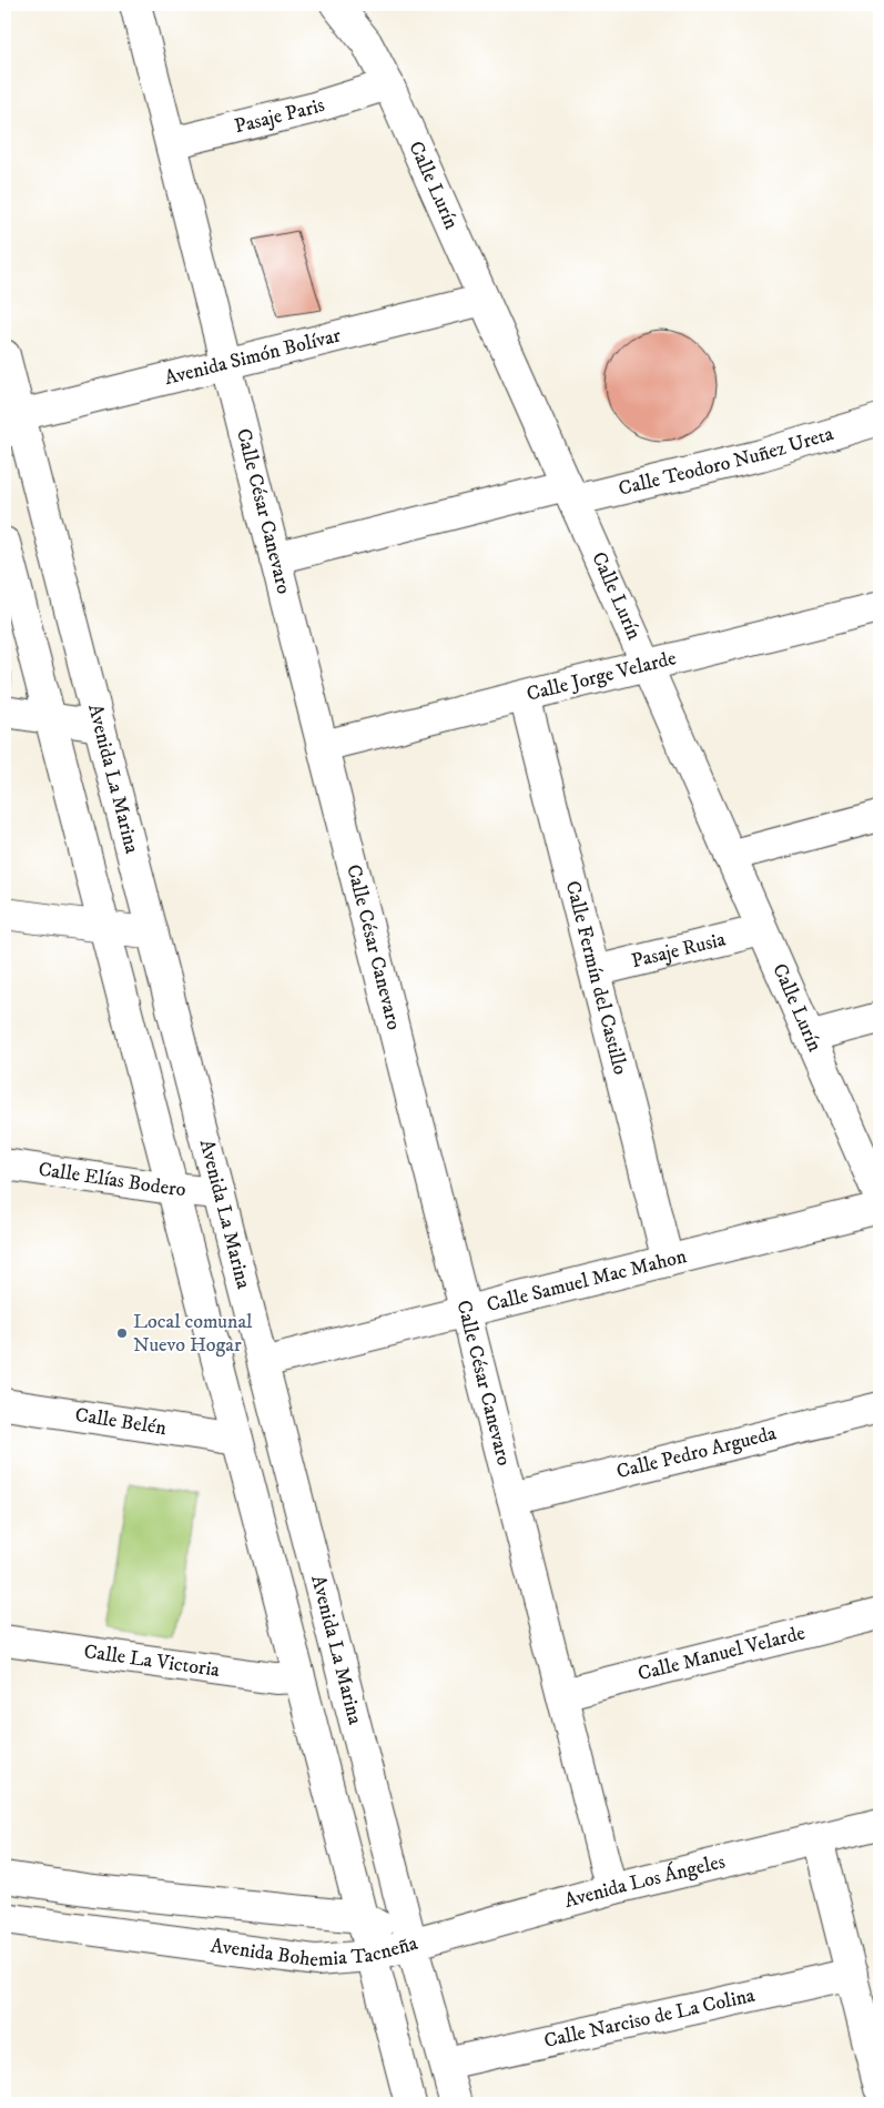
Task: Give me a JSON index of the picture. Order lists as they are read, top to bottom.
{
  "streets": {
    "street": [
      "Pasaje Paris",
      "Calle Lurín",
      "Avenida Simón Bolívar",
      "Calle Teodoro Nuñez Ureta",
      "Calle César Canevaro",
      "Calle Jorge Velarde",
      "Avenida La Marina",
      "Pasaje Rusia",
      "Calle Fermín del Castillo",
      "Calle Elías Bodero",
      "Calle Samuel Mac Mahon",
      "Calle Belén",
      "Calle Pedro Argueda",
      "Calle Manuel Velarde",
      "Calle La Victoria",
      "Avenida Los Ángeles",
      "Avenida Bohemia Tacneña",
      "Calle Narciso de La Colina"
    ]
  },
  "crossings": [
    ["Pasaje Paris", "Calle Lurín"],
    ["Pasaje Paris", "Calle César Canevaro"],
    ["Calle Lurín", "Avenida Simón Bolívar"],
    ["Calle Lurín", "Calle Teodoro Nuñez Ureta"],
    ["Calle Lurín", "Calle Jorge Velarde"],
    ["Calle Lurín", "Pasaje Rusia"],
    ["Avenida Simón Bolívar", "Calle César Canevaro"],
    ["Avenida Simón Bolívar", "Avenida La Marina"],
    ["Calle Teodoro Nuñez Ureta", "Calle César Canevaro"],
    ["Calle César Canevaro", "Calle Jorge Velarde"],
    ["Calle César Canevaro", "Calle Samuel Mac Mahon"],
    ["Calle César Canevaro", "Calle Pedro Argueda"],
    ["Calle César Canevaro", "Calle Manuel Velarde"],
    ["Calle César Canevaro", "Avenida Los Ángeles"],
    ["Calle Jorge Velarde", "Calle Fermín del Castillo"],
    ["Avenida La Marina", "Calle Elías Bodero"],
    ["Avenida La Marina", "Calle Samuel Mac Mahon"],
    ["Avenida La Marina", "Avenida Los Ángeles"],
    ["Avenida La Marina", "Avenida Bohemia Tacneña"],
    ["Avenida La Marina", "Calle Narciso de La Colina"],
    ["Pasaje Rusia", "Calle Fermín del Castillo"],
    ["Calle Fermín del Castillo", "Calle Samuel Mac Mahon"],
    ["Avenida Los Ángeles", "Avenida Bohemia Tacneña"]
  ],
  "places": ["Local comunal Nuevo Hogar"]
}
